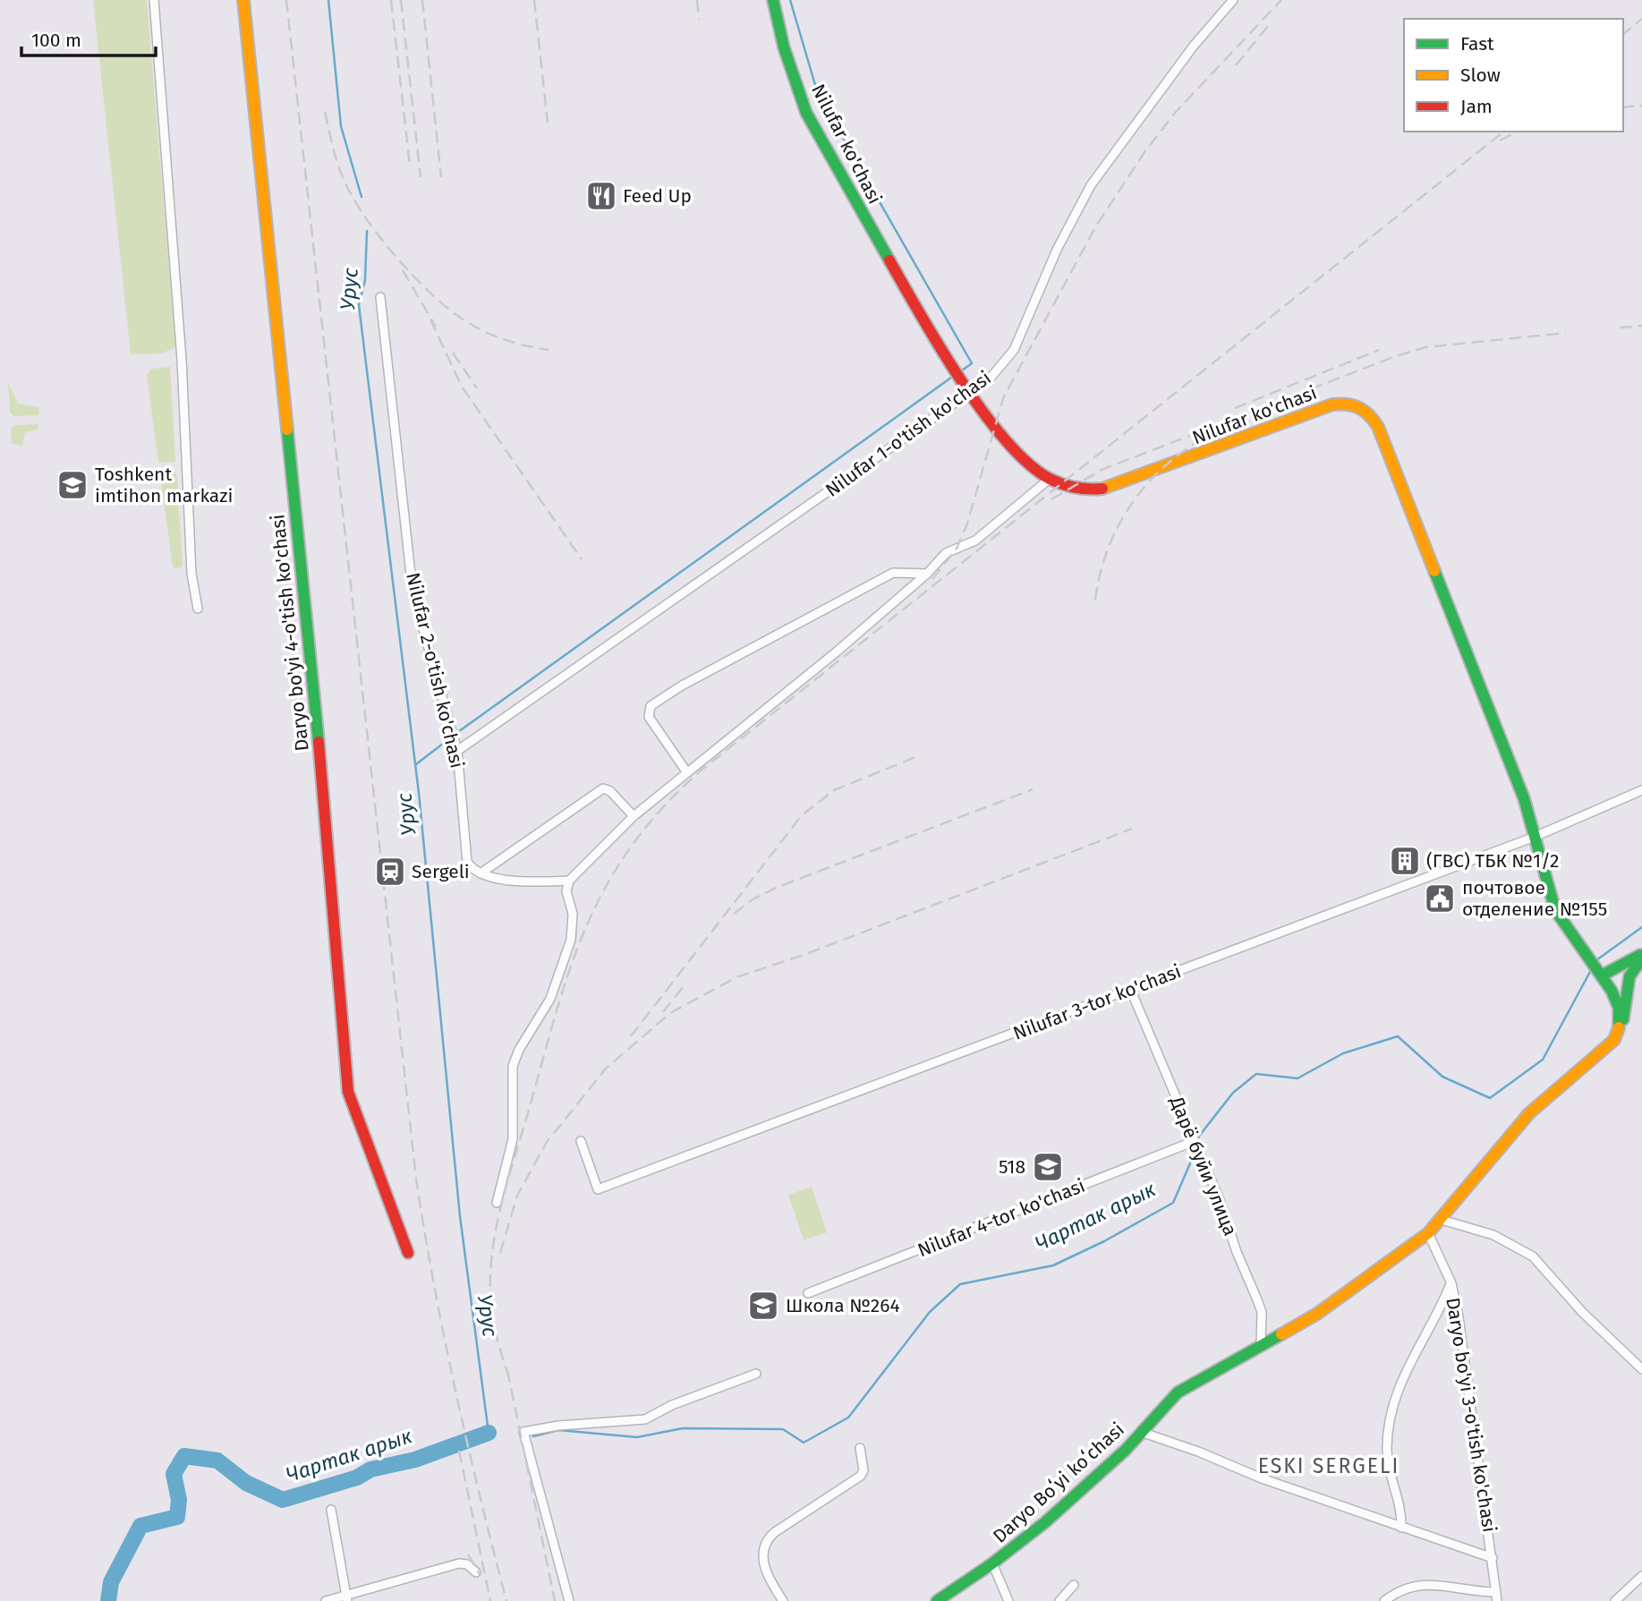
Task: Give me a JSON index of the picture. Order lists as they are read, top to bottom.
{
  "streets": {
    "street": [
      "Nilufar ko'chasi",
      "Nilufar 1-o'tish ko'chasi",
      "Daryo bo'yi 4-o'tish ko'chasi",
      "Nilufar 2-o'tish ko'chasi",
      "Nilufar 3-tor ko'chasi",
      "Дарё буйи улица",
      "Nilufar 4-tor ko'chasi",
      "Daryo bo'yi 3-o'tish ko'chasi",
      "Daryo Boʻyi koʻchasi"
    ]
  },
  "crossings": [
    ["Nilufar ko'chasi", "Nilufar 1-o'tish ko'chasi"],
    ["Nilufar ko'chasi", "Nilufar 3-tor ko'chasi"],
    ["Nilufar ko'chasi", "Daryo Boʻyi koʻchasi"],
    ["Nilufar 1-o'tish ko'chasi", "Nilufar 2-o'tish ko'chasi"],
    ["Nilufar 3-tor ko'chasi", "Дарё буйи улица"],
    ["Дарё буйи улица", "Nilufar 4-tor ko'chasi"],
    ["Дарё буйи улица", "Daryo Boʻyi koʻchasi"],
    ["Daryo bo'yi 3-o'tish ko'chasi", "Daryo Boʻyi koʻchasi"]
  ],
  "districts": ["ESKI SERGELI"],
  "water": ["Урус", "Чартак арык"],
  "places": {
    "restaurant": ["Feed Up"],
    "school or university": ["Toshkent imtihon markazi", "518", "Школа №264"],
    "building": ["(ГВС) ТБК №1/2"],
    "station": ["Sergeli"],
    "public building": ["почтовое отделение №155"]
  },
  "legend": ["Fast", "Slow", "Jam"],
  "scale_bar": "100 m"
}
